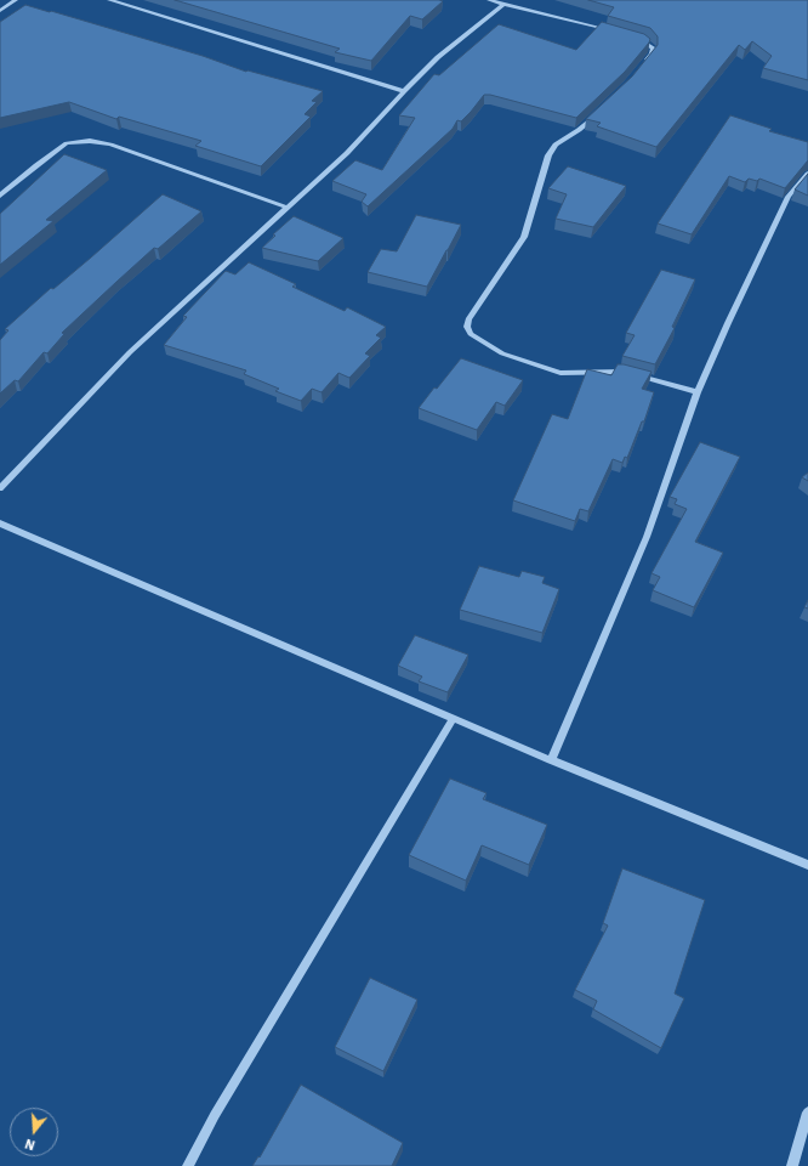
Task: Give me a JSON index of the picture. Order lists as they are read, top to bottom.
{
  "north": "bottom"
}
